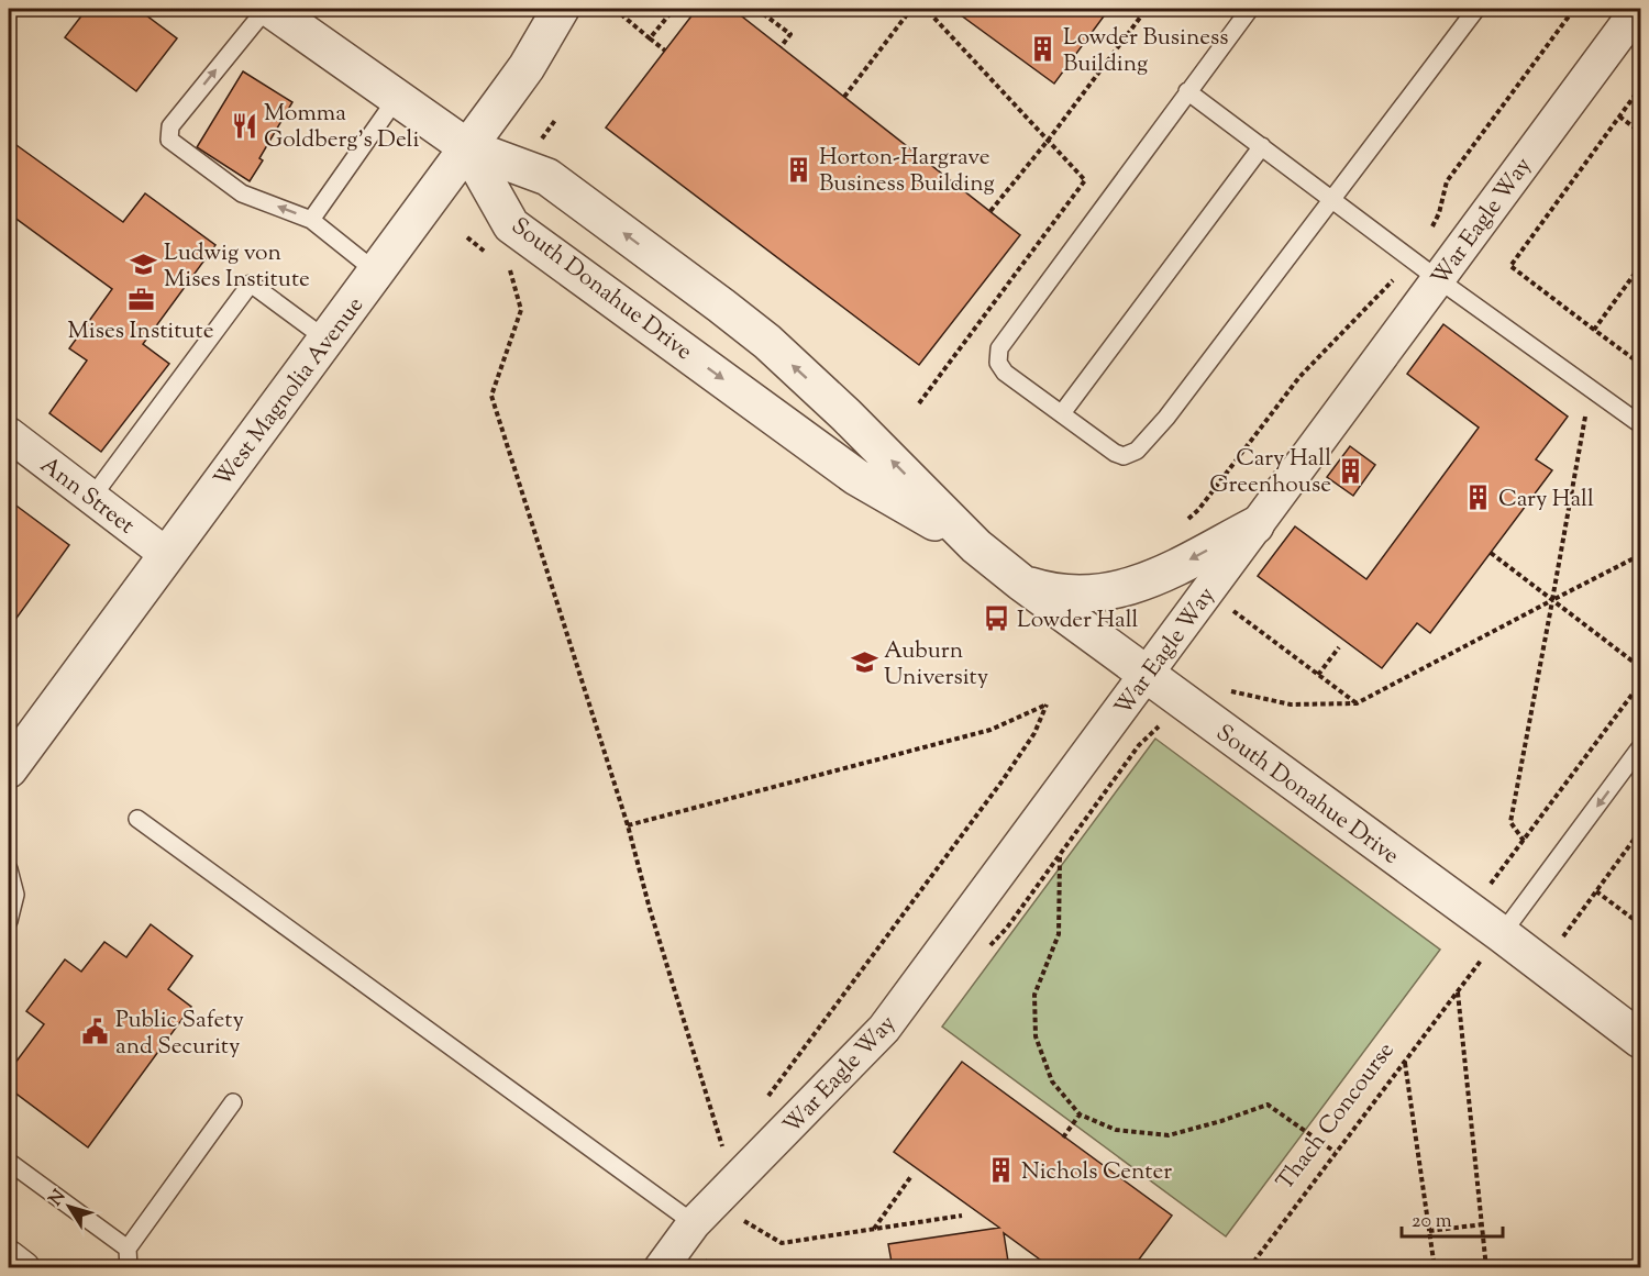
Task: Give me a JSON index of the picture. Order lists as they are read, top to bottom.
{
  "streets": {
    "street": [
      "War Eagle Way",
      "South Donahue Drive",
      "West Magnolia Avenue",
      "Ann Street"
    ],
    "path": ["Thach Concourse"]
  },
  "crossings": [
    ["War Eagle Way", "South Donahue Drive"],
    ["South Donahue Drive", "West Magnolia Avenue"],
    ["West Magnolia Avenue", "Ann Street"]
  ],
  "places": {
    "building": [
      "Lowder Business Building",
      "Horton-Hargrave Business Building",
      "Cary Hall Greenhouse",
      "Cary Hall",
      "Nichols Center"
    ],
    "restaurant": ["Momma Goldberg's Deli"],
    "school or university": ["Ludwig von Mises Institute", "Auburn University"],
    "office": ["Mises Institute"],
    "bus stop": ["Lowder Hall"],
    "public building": ["Public Safety and Security"]
  },
  "scale_bar": "20 m",
  "north": "top left"
}
